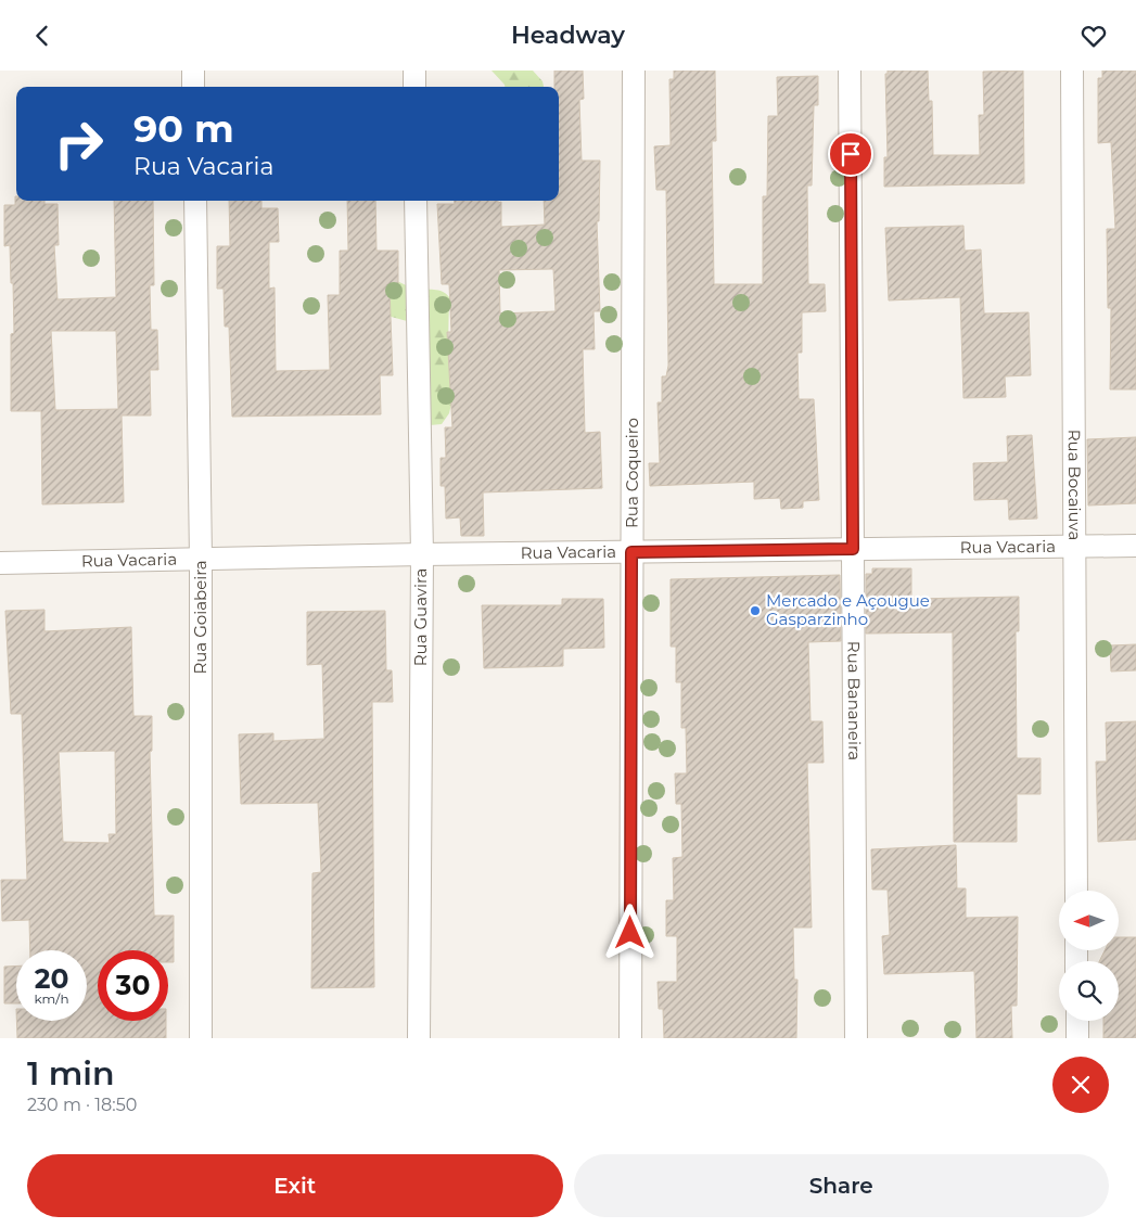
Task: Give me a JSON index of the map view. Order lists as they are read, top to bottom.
{
  "streets": {
    "street": [
      "Rua Coqueiro",
      "Rua Bocaiuva",
      "Rua Vacaria",
      "Rua Goiabeira",
      "Rua Guavira",
      "Rua Bananeira"
    ]
  },
  "crossings": [
    ["Rua Coqueiro", "Rua Vacaria"],
    ["Rua Bocaiuva", "Rua Vacaria"],
    ["Rua Vacaria", "Rua Goiabeira"],
    ["Rua Vacaria", "Rua Guavira"],
    ["Rua Vacaria", "Rua Bananeira"]
  ],
  "places": ["Mercado e Açougue Gasparzinho"],
  "north": "left",
  "page": {
    "header": "Headway",
    "turn": ["90 m", "Rua Vacaria"],
    "speed": "20 km/h",
    "limit": "30",
    "heading": ["1 min", "230 m · 18:50"],
    "buttons": ["Exit", "Share"]
  }
}
